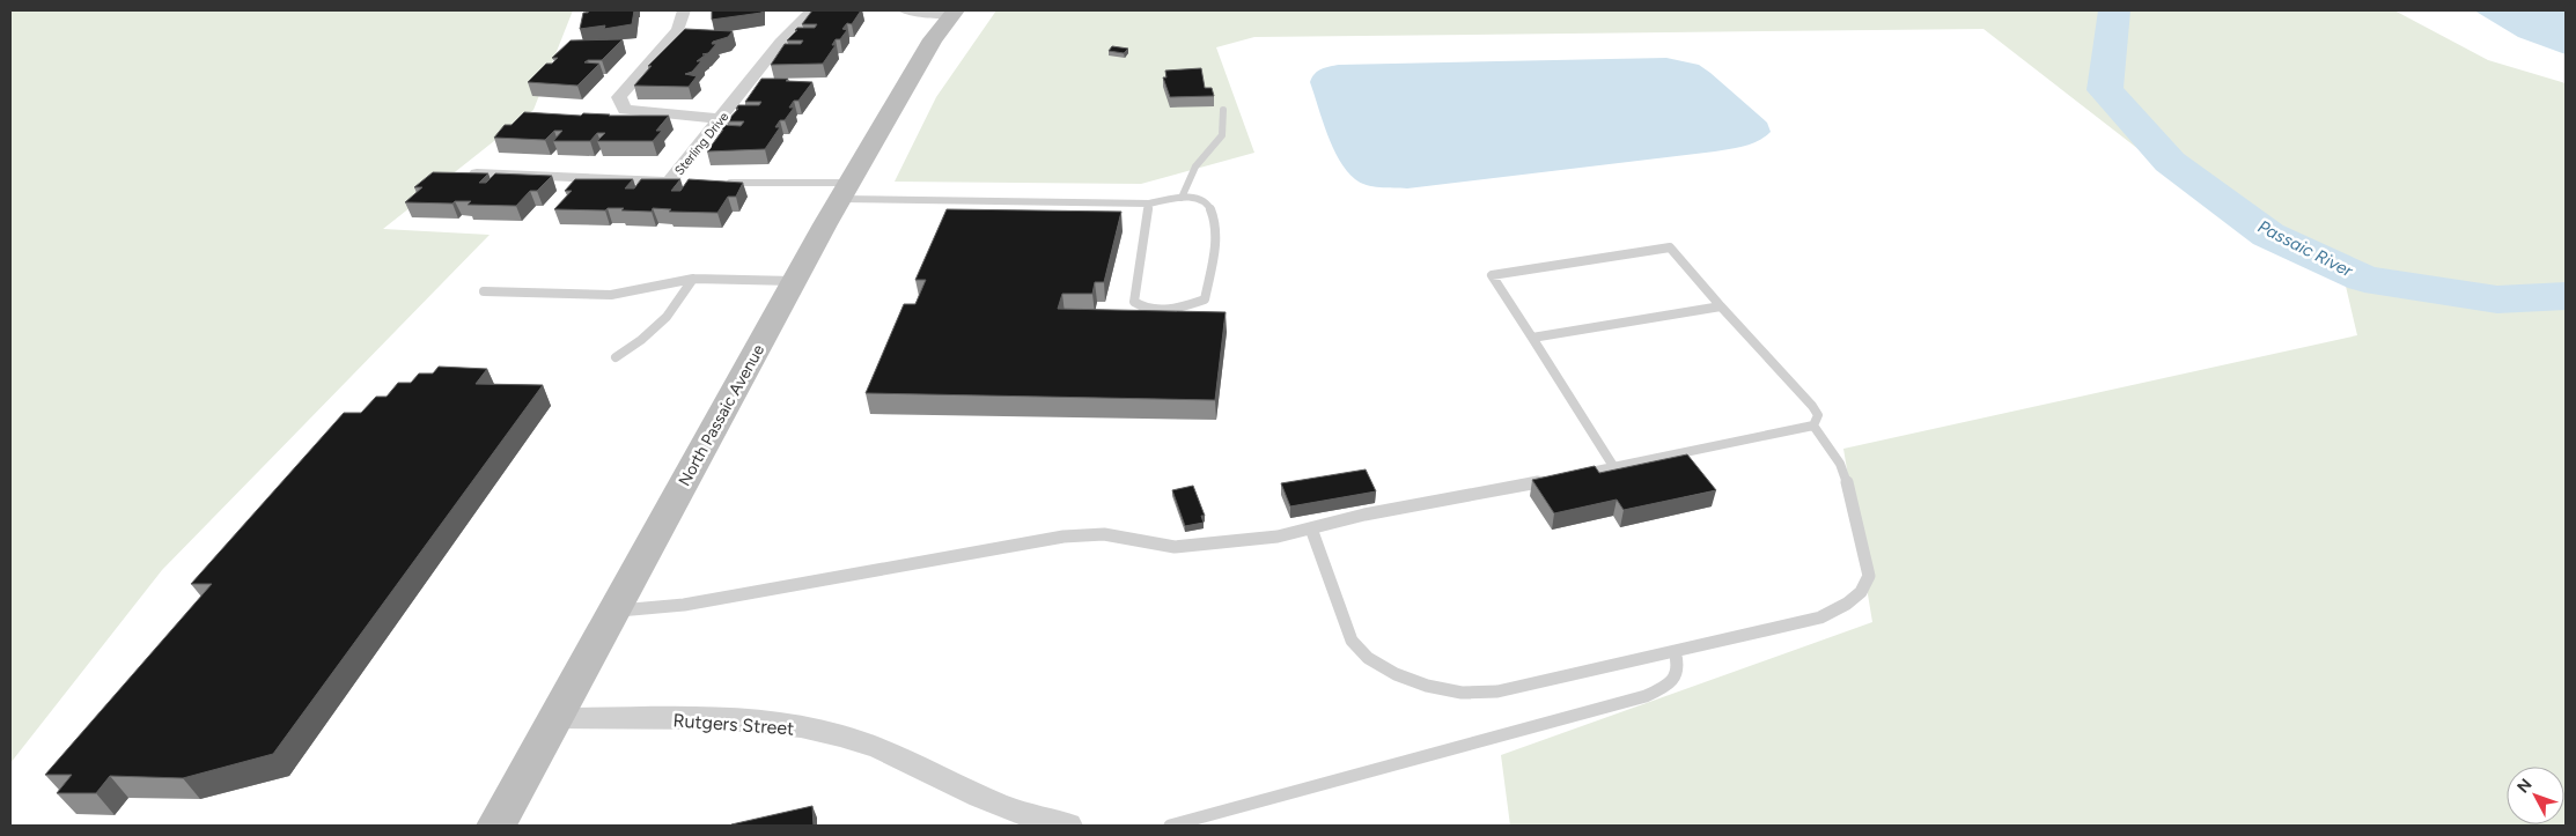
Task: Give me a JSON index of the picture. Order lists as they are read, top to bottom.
{
  "streets": {
    "main road": ["North Passaic Avenue"],
    "street": ["Sterling Drive", "Rutgers Street"]
  },
  "crossings": [
    ["North Passaic Avenue", "Rutgers Street"]
  ],
  "water": ["Passaic River"],
  "north": "top left"
}
